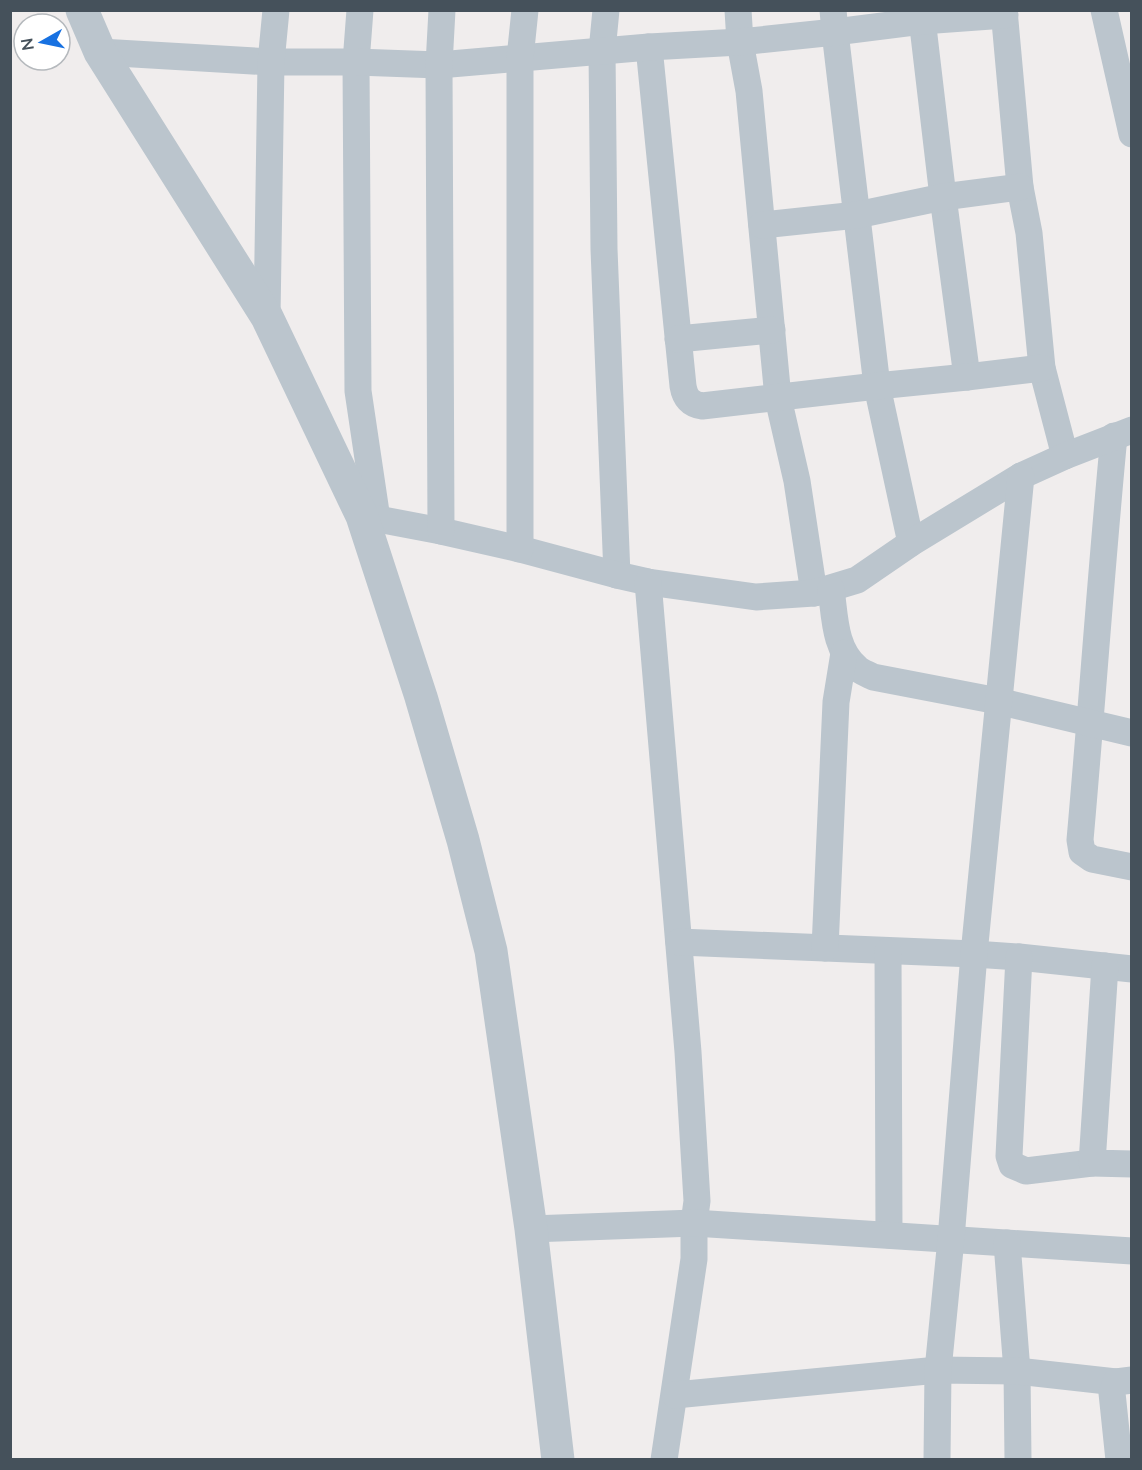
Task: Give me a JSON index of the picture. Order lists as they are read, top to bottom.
{
  "north": "left"
}
